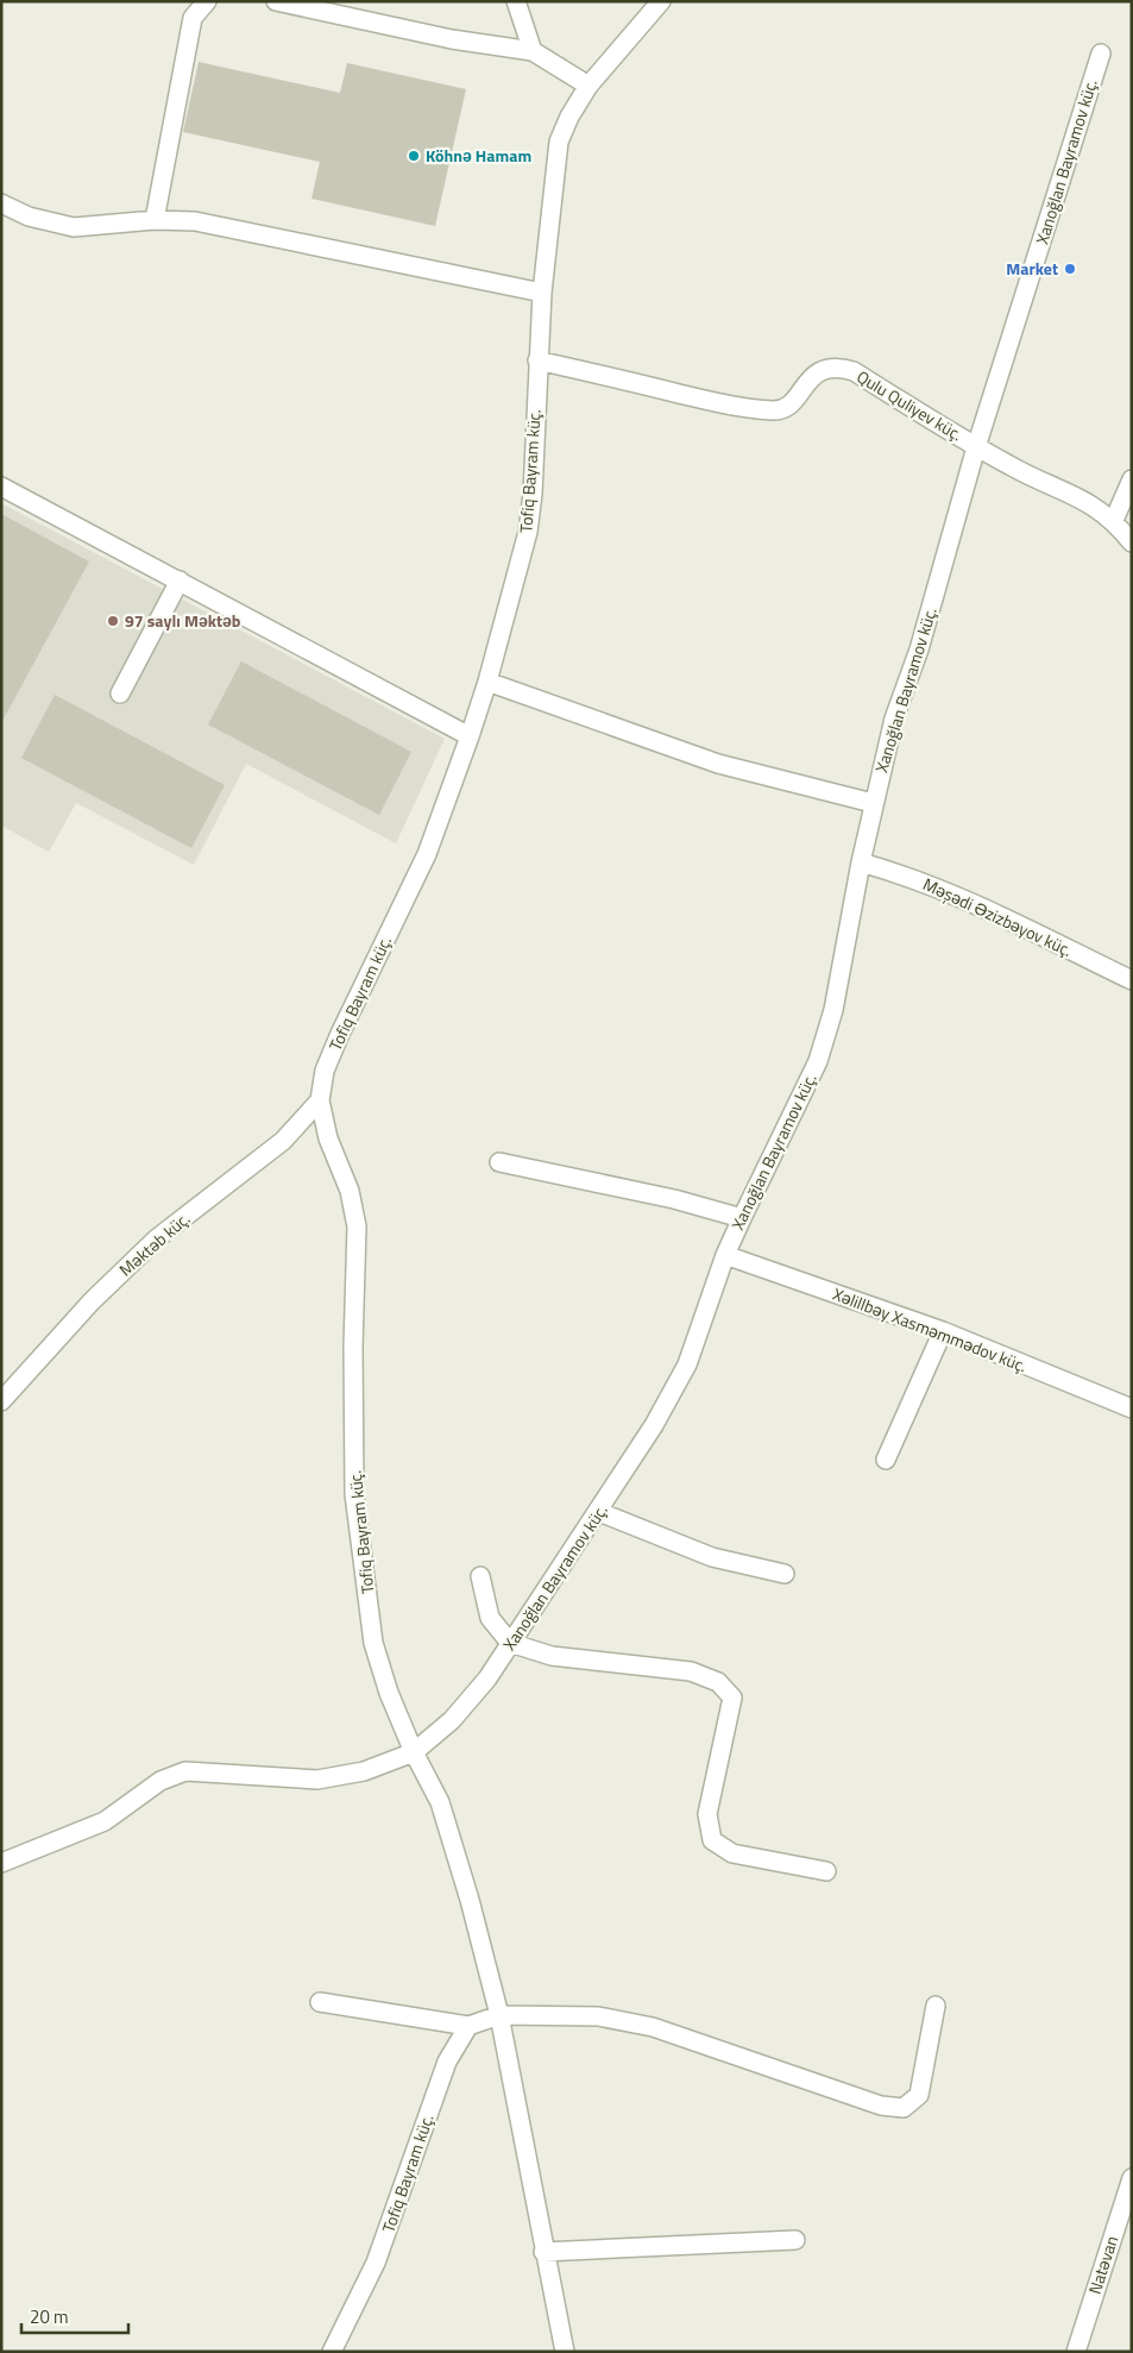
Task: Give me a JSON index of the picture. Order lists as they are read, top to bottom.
{
  "streets": {
    "street": [
      "Xanoğlan Bayramov küç.",
      "Qulu Quliyev küç.",
      "Tofiq Bayram küç.",
      "Məşədi Əzizbəyov küç.",
      "Məktəb küç.",
      "Xəlillbəy Xasməmmədov küç.",
      "Natəvan"
    ]
  },
  "crossings": [
    ["Xanoğlan Bayramov küç.", "Qulu Quliyev küç."],
    ["Xanoğlan Bayramov küç.", "Tofiq Bayram küç."],
    ["Xanoğlan Bayramov küç.", "Məşədi Əzizbəyov küç."],
    ["Xanoğlan Bayramov küç.", "Xəlillbəy Xasməmmədov küç."],
    ["Qulu Quliyev küç.", "Tofiq Bayram küç."],
    ["Tofiq Bayram küç.", "Məktəb küç."]
  ],
  "places": ["Köhnə Hamam", "Market", "97 saylı Məktəb"],
  "scale_bar": "20 m"
}
